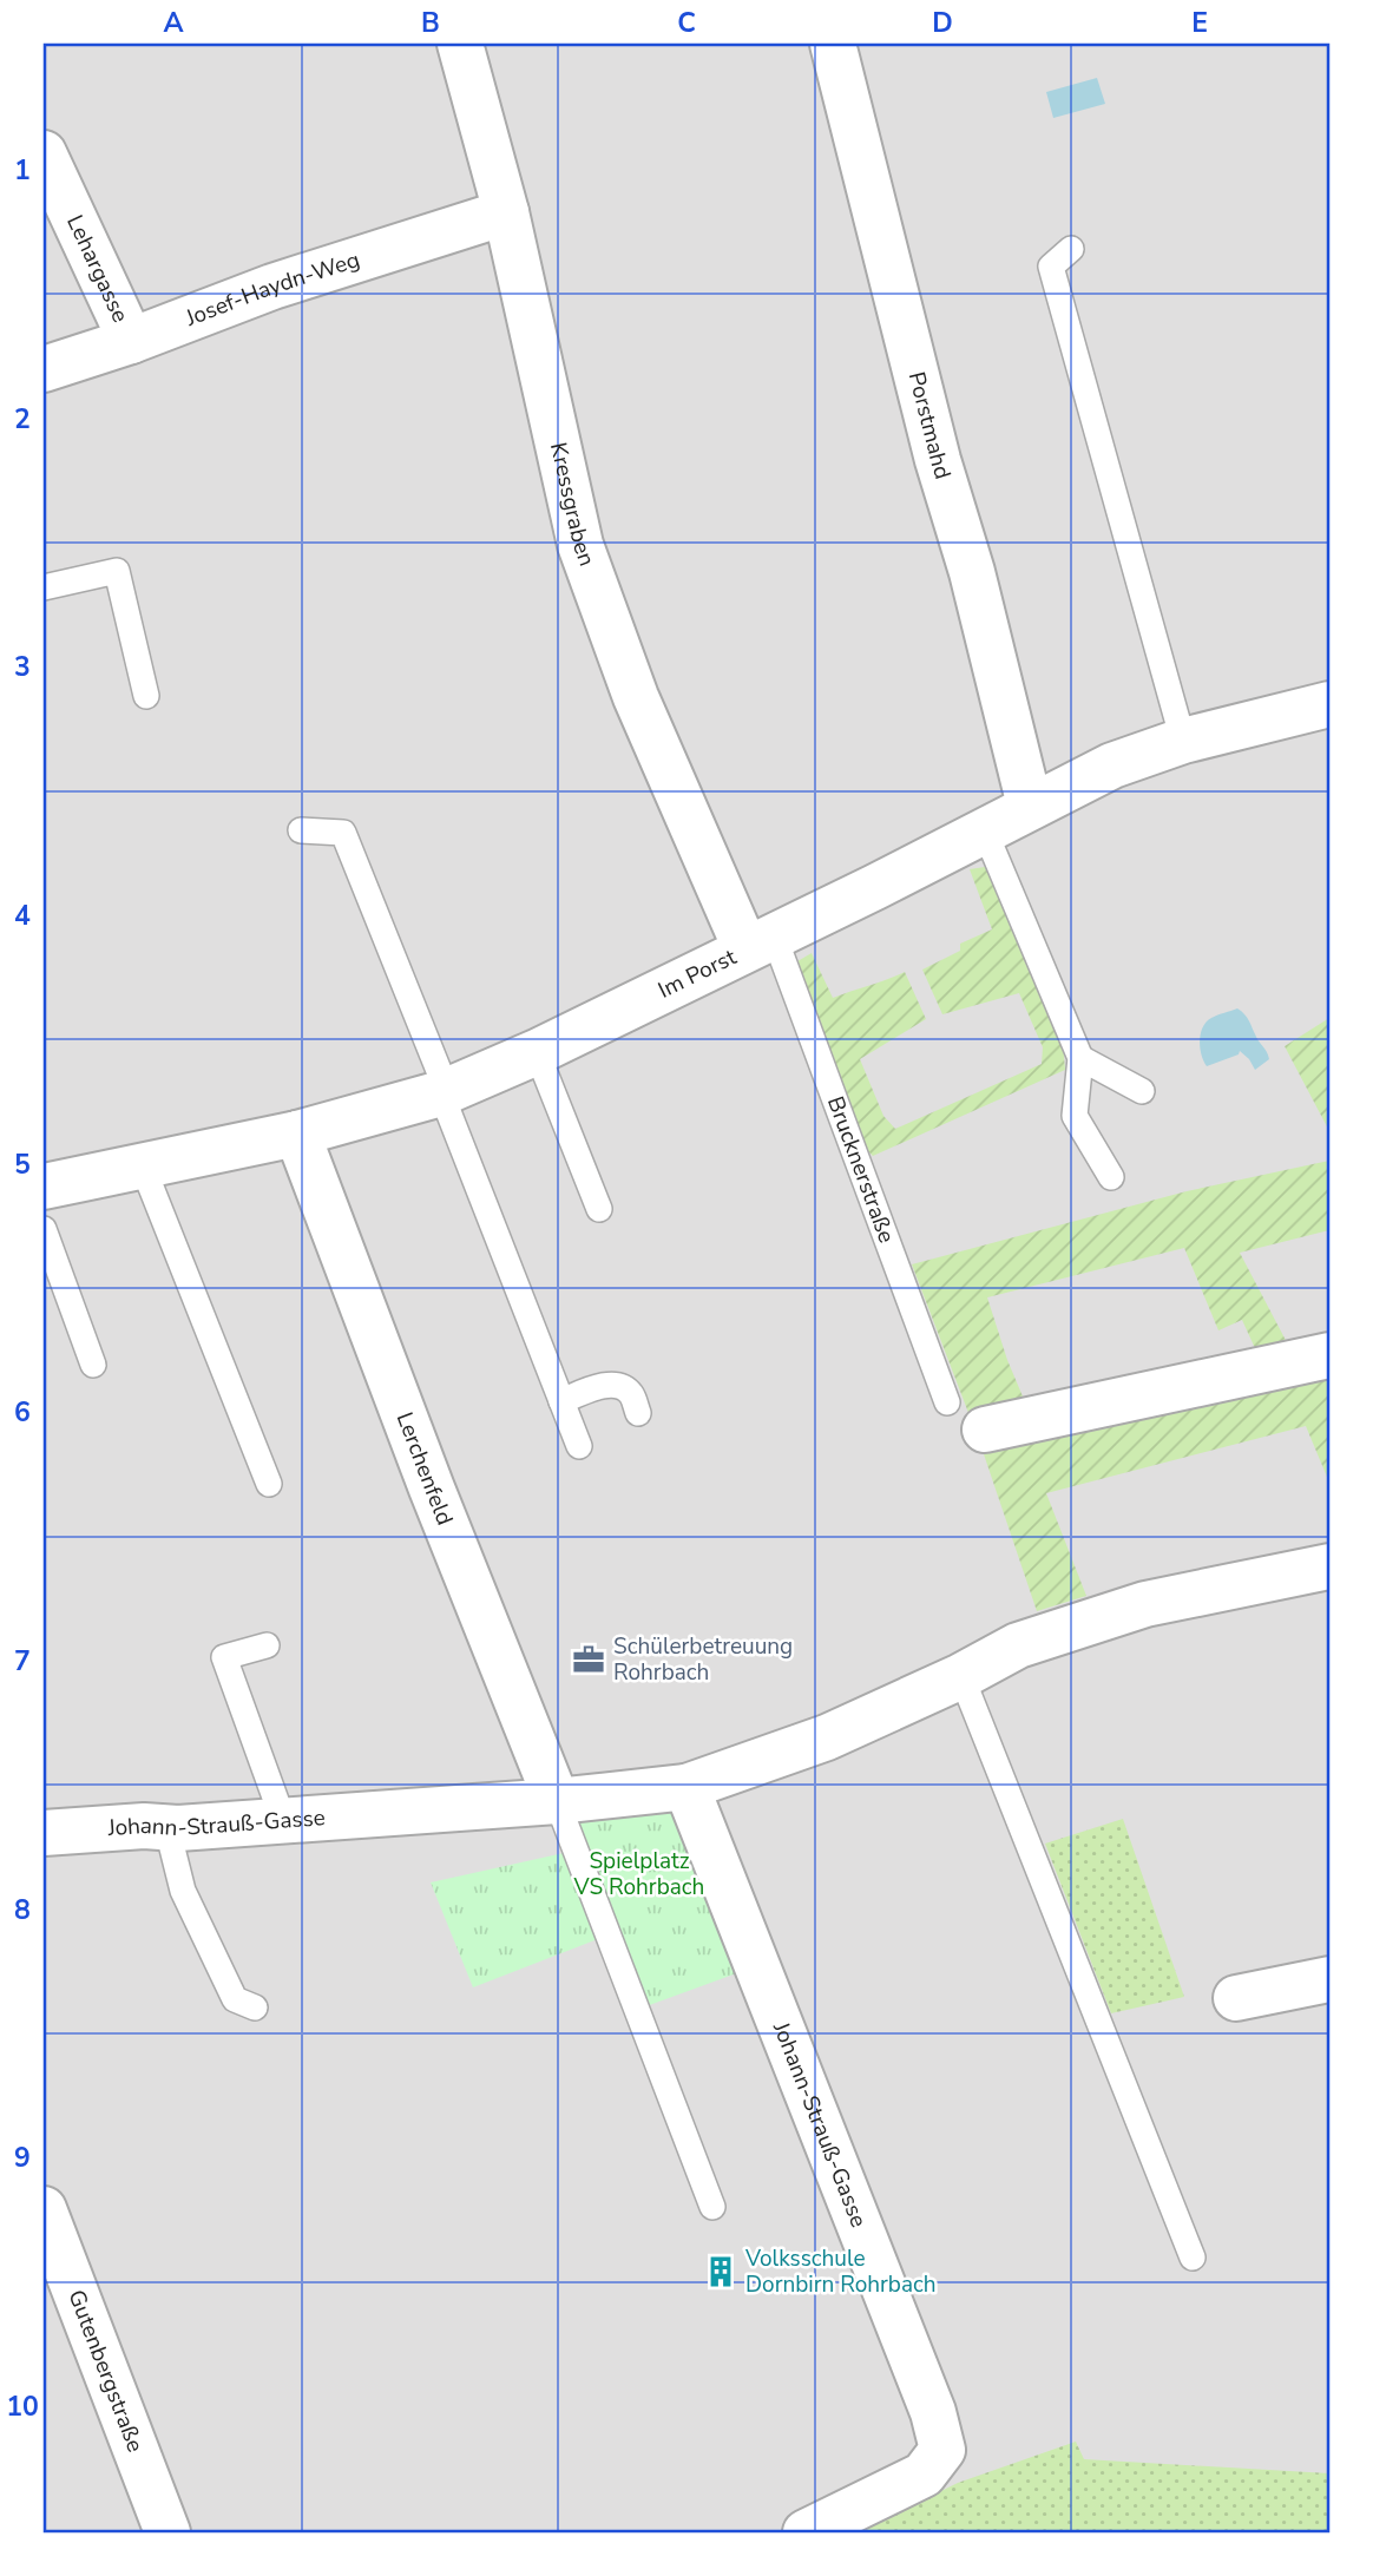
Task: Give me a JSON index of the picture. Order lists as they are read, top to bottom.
{
  "streets": {
    "street": [
      "Lehargasse",
      "Josef-Haydn-Weg",
      "Porstmahd",
      "Kressgraben",
      "Im Porst",
      "Lerchenfeld",
      "Johann-Strauß-Gasse",
      "Gutenbergstraße"
    ],
    "lane": ["Brucknerstraße"]
  },
  "crossings": [
    ["Lehargasse", "Josef-Haydn-Weg"],
    ["Josef-Haydn-Weg", "Kressgraben"],
    ["Porstmahd", "Im Porst"],
    ["Kressgraben", "Im Porst"],
    ["Kressgraben", "Brucknerstraße"],
    ["Im Porst", "Brucknerstraße"],
    ["Im Porst", "Lerchenfeld"],
    ["Lerchenfeld", "Johann-Strauß-Gasse"]
  ],
  "parks": ["Spielplatz VS Rohrbach"],
  "places": {
    "office": ["Schülerbetreuung Rohrbach"],
    "building": ["Volksschule Dornbirn Rohrbach"]
  },
  "grid": {
    "columns": [
      "A",
      "B",
      "C",
      "D",
      "E"
    ],
    "rows": [
      "1",
      "2",
      "3",
      "4",
      "5",
      "6",
      "7",
      "8",
      "9",
      "10"
    ]
  }
}
